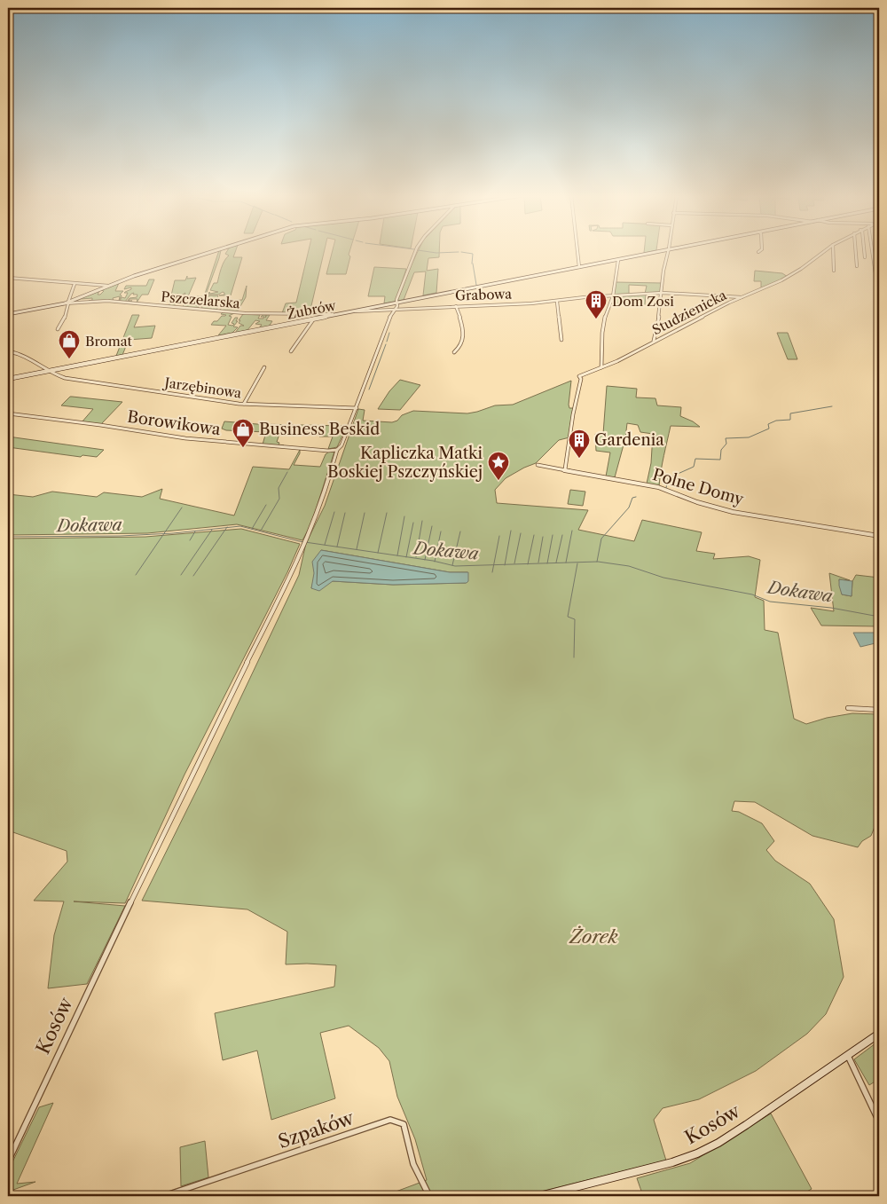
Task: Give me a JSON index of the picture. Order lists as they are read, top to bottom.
{
  "streets": {
    "main road": ["Żubrów", "Kosów"],
    "street": [
      "Grabowa",
      "Pszczelarska",
      "Studzienicka",
      "Jarzębinowa",
      "Borowikowa",
      "Polne Domy",
      "Szpaków"
    ]
  },
  "crossings": [
    ["Grabowa", "Żubrów"],
    ["Grabowa", "Studzienicka"],
    ["Pszczelarska", "Żubrów"],
    ["Żubrów", "Jarzębinowa"],
    ["Studzienicka", "Polne Domy"],
    ["Jarzębinowa", "Kosów"],
    ["Borowikowa", "Kosów"]
  ],
  "water": ["Dokawa"],
  "parks": ["Żorek"],
  "places": {
    "building": ["Dom Zosi", "Gardenia"],
    "shop": ["Bromat", "Business Beskid"],
    "place": ["Kapliczka Matki Boskiej Pszczyńskiej"]
  }
}
